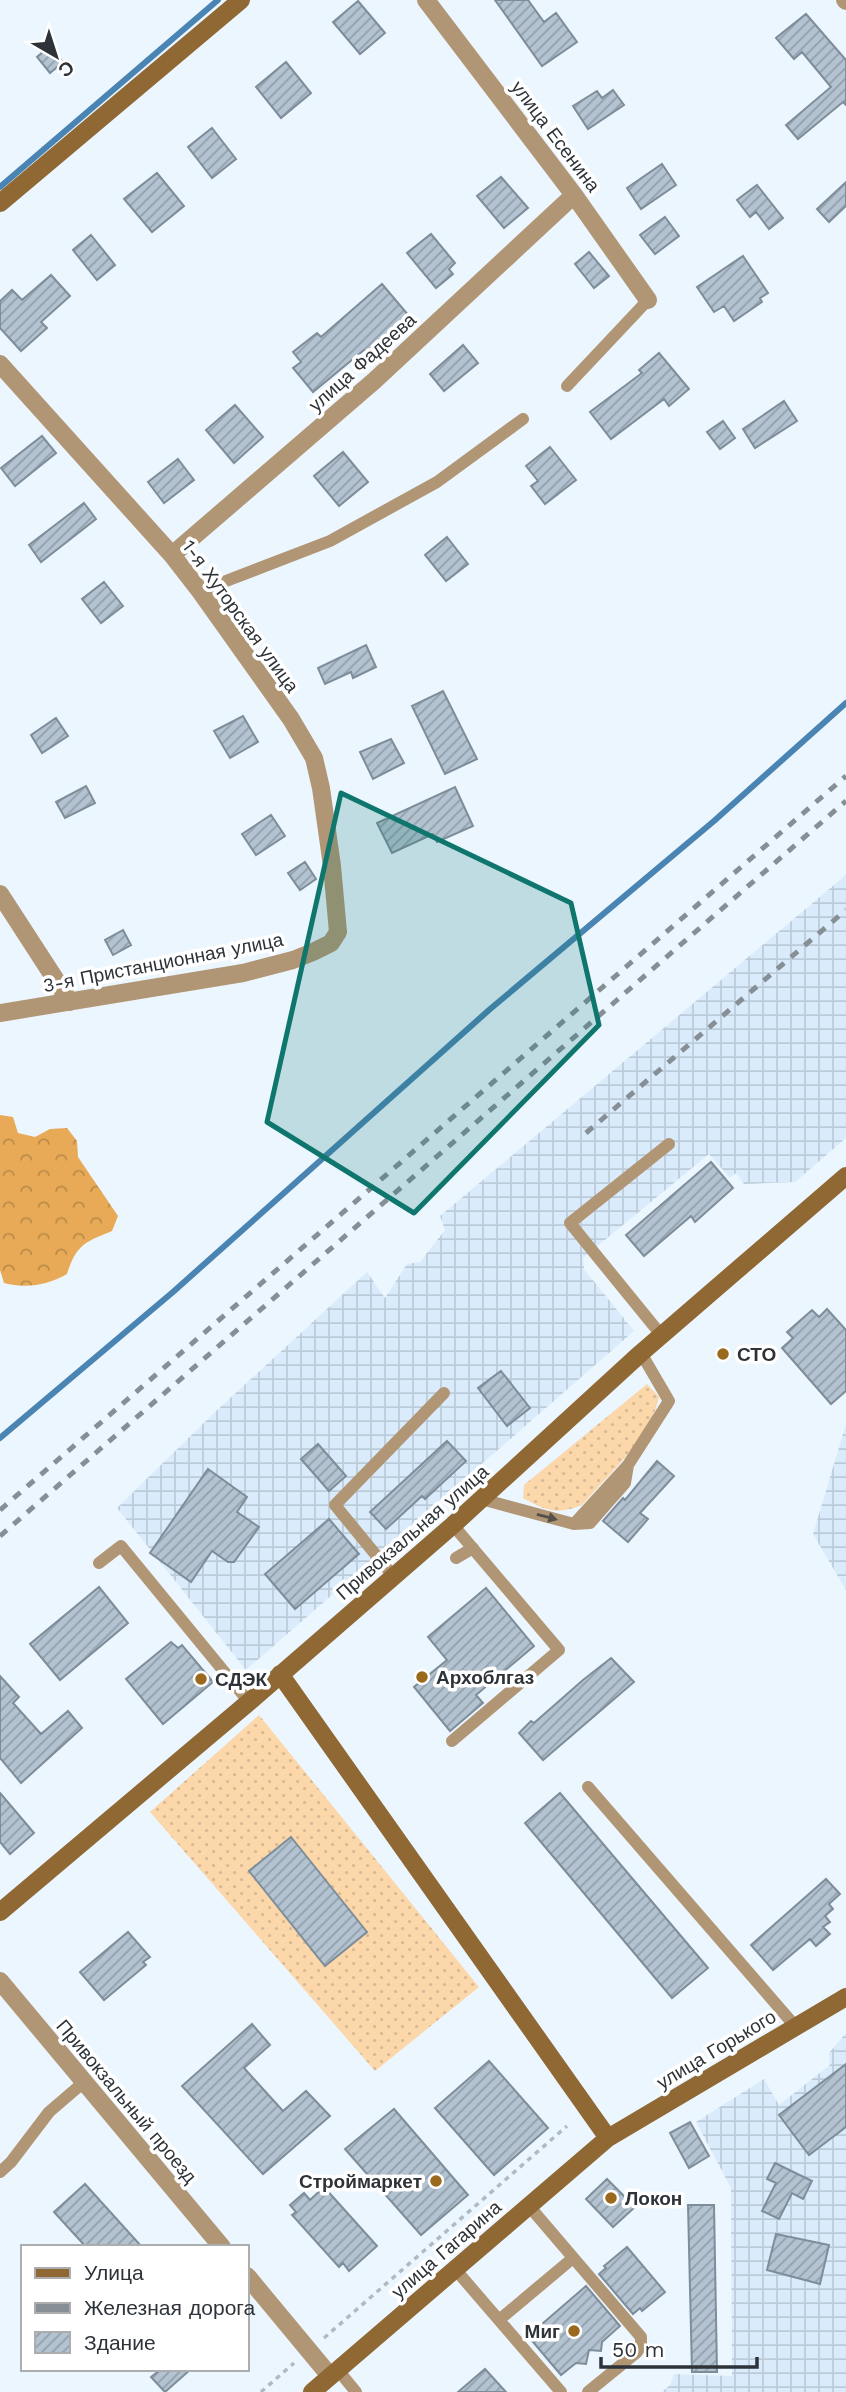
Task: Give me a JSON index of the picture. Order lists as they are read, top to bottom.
{
  "streets": {
    "street": [
      "улица Есенина",
      "улица Фадеева",
      "1-я Хуторская улица",
      "3-я Пристанционная улица",
      "Привокзальная улица",
      "улица Горького",
      "Привокзальный проезд",
      "улица Гагарина"
    ]
  },
  "crossings": [
    ["улица Есенина", "улица Фадеева"],
    ["улица Фадеева", "1-я Хуторская улица"],
    ["1-я Хуторская улица", "3-я Пристанционная улица"],
    ["улица Горького", "улица Гагарина"]
  ],
  "places": [
    "СТО",
    "Архоблгаз",
    "СДЭК",
    "Строймаркет",
    "Локон",
    "Миг"
  ],
  "legend": ["Улица", "Железная дорога", "Здание"],
  "scale_bar": "50 m",
  "north": "bottom right"
}
